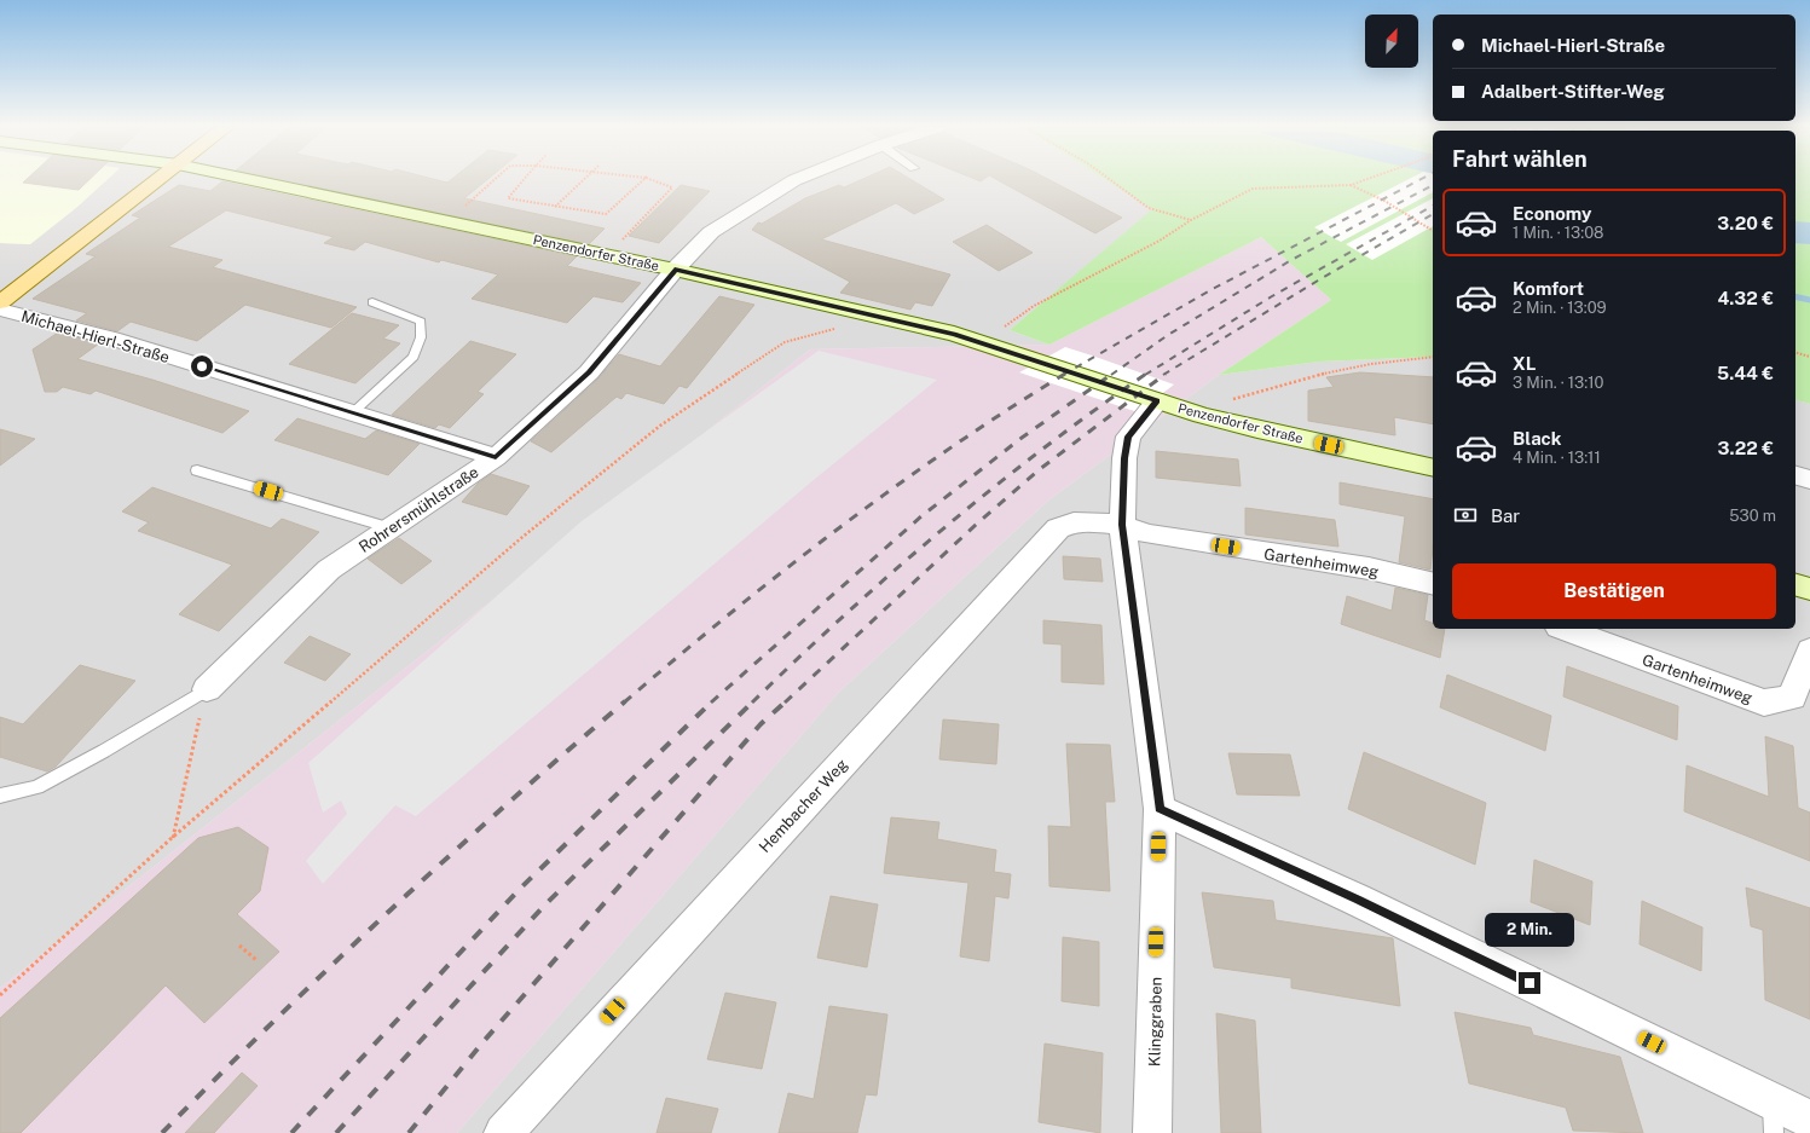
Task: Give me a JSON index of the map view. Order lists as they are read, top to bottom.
{
  "streets": {
    "main road": ["Penzendorfer Straße"],
    "street": [
      "Michael-Hierl-Straße",
      "Rohrersmühlstraße",
      "Gartenheimweg",
      "Hembacher Weg",
      "Klinggraben"
    ]
  },
  "crossings": [
    ["Penzendorfer Straße", "Rohrersmühlstraße"],
    ["Penzendorfer Straße", "Klinggraben"],
    ["Michael-Hierl-Straße", "Rohrersmühlstraße"],
    ["Gartenheimweg", "Hembacher Weg"],
    ["Gartenheimweg", "Klinggraben"],
    ["Hembacher Weg", "Klinggraben"]
  ],
  "north": "top right",
  "page": {
    "banner": ["Michael-Hierl-Straße", "Adalbert-Stifter-Weg"],
    "heading": "Fahrt wählen",
    "list": [
      {
        "name": "Economy",
        "note": "1 Min. · 13:08",
        "value": "3.20 €"
      },
      {
        "name": "Komfort",
        "note": "2 Min. · 13:09",
        "value": "4.32 €"
      },
      {
        "name": "XL",
        "note": "3 Min. · 13:10",
        "value": "5.44 €"
      },
      {
        "name": "Black",
        "note": "4 Min. · 13:11",
        "value": "3.22 €"
      }
    ],
    "pay": ["Bar", "530 m"],
    "buttons": "Bestätigen",
    "bubble": "2 Min."
  }
}
